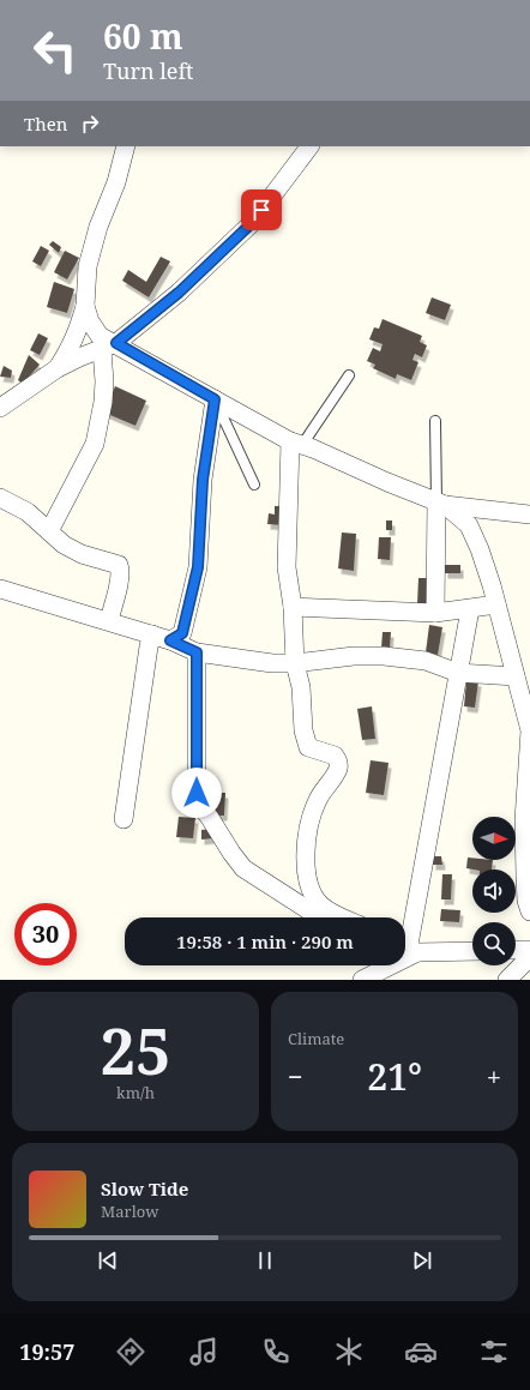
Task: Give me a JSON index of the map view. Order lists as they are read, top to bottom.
{
  "north": "right",
  "page": {
    "turn": ["60 m", "Turn left"],
    "then": "Then",
    "limit": "30",
    "trip": "19:58 · 1 min · 290 m",
    "tile": [
      ["25", "km/h"],
      "Climate"
    ],
    "heat": ["−", "21°", "+"],
    "song": ["Slow Tide", "Marlow"],
    "tabs": "19:57"
  }
}
